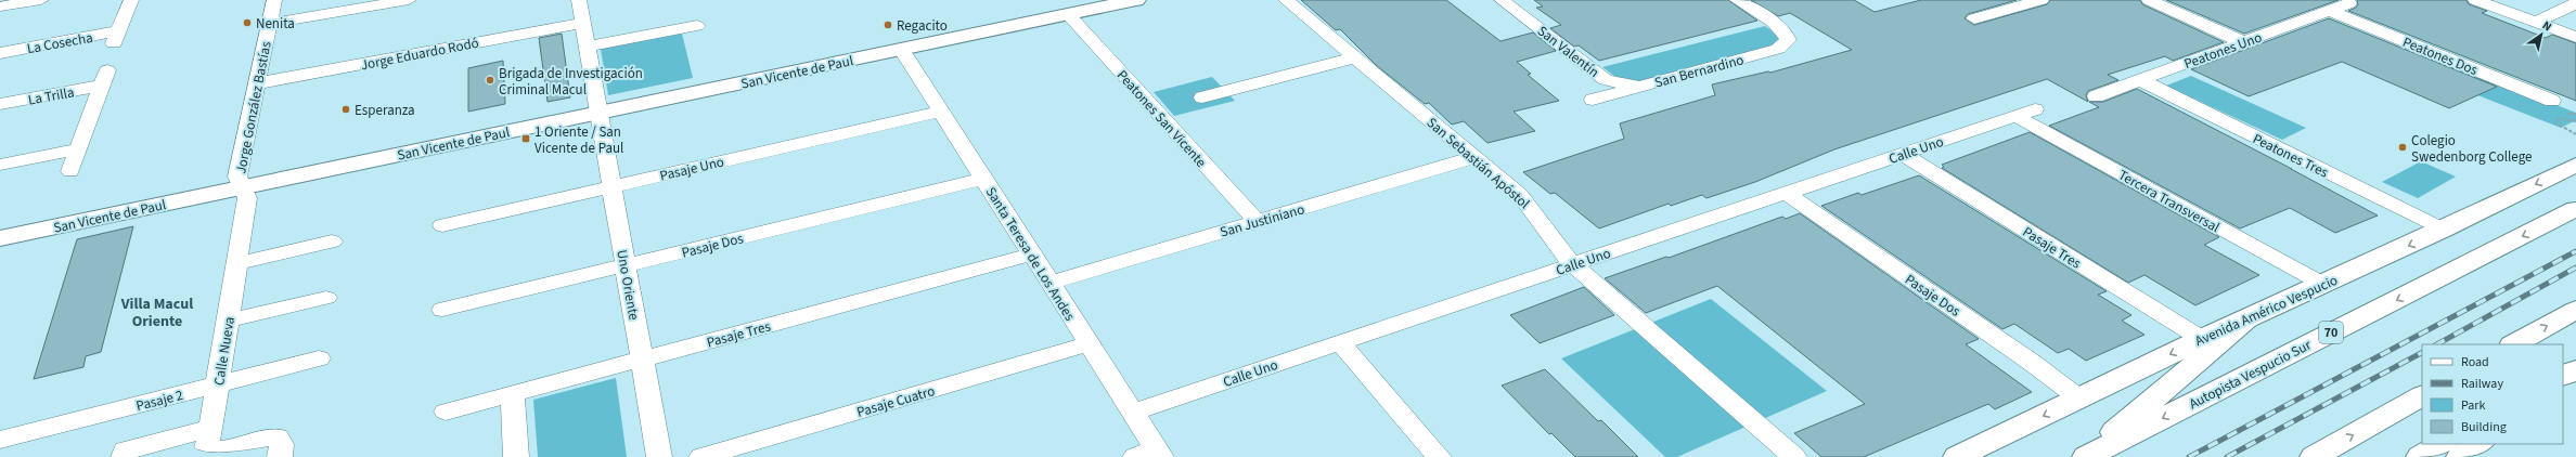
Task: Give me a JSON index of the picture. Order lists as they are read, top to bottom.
{
  "streets": {
    "main road": [
      "San Vicente de Paul",
      "Avenida Américo Vespucio",
      "70",
      "Autopista Vespucio Sur"
    ],
    "street": [
      "La Cosecha",
      "Peatones Uno",
      "San Valentín",
      "Jorge Eduardo Rodó",
      "Peatones Dos",
      "San Bernardino",
      "La Trilla",
      "Jorge González Bastías",
      "Peatones San Vicente",
      "Calle Uno",
      "Peatones Tres",
      "San Sebastián Apóstol",
      "Pasaje Uno",
      "Tercera Transversal",
      "San Justiniano",
      "Pasaje Dos",
      "Pasaje Tres",
      "Santa Teresa de Los Andes",
      "Uno Oriente",
      "Calle Nueva",
      "Pasaje 2",
      "Pasaje Cuatro"
    ]
  },
  "crossings": [
    ["Peatones Uno", "Peatones Dos"],
    ["Peatones Uno", "Peatones Tres"],
    ["San Valentín", "San Bernardino"],
    ["Jorge Eduardo Rodó", "Jorge González Bastías"],
    ["Jorge Eduardo Rodó", "Uno Oriente"],
    ["San Vicente de Paul", "Jorge González Bastías"],
    ["San Vicente de Paul", "Peatones San Vicente"],
    ["San Vicente de Paul", "Santa Teresa de Los Andes"],
    ["San Vicente de Paul", "Uno Oriente"],
    ["San Vicente de Paul", "Calle Nueva"],
    ["Jorge González Bastías", "Calle Nueva"],
    ["Peatones San Vicente", "San Justiniano"],
    ["Calle Uno", "San Sebastián Apóstol"],
    ["Calle Uno", "Tercera Transversal"],
    ["Calle Uno", "Pasaje Dos"],
    ["Calle Uno", "Pasaje Tres"],
    ["Calle Uno", "Santa Teresa de Los Andes"],
    ["Peatones Tres", "Avenida Américo Vespucio"],
    ["San Sebastián Apóstol", "San Justiniano"],
    ["Pasaje Uno", "Santa Teresa de Los Andes"],
    ["Pasaje Uno", "Uno Oriente"],
    ["Tercera Transversal", "Avenida Américo Vespucio"],
    ["San Justiniano", "Santa Teresa de Los Andes"],
    ["Pasaje Dos", "Santa Teresa de Los Andes"],
    ["Pasaje Dos", "Uno Oriente"],
    ["Pasaje Dos", "Avenida Américo Vespucio"],
    ["Pasaje Tres", "Santa Teresa de Los Andes"],
    ["Pasaje Tres", "Uno Oriente"],
    ["Pasaje Tres", "Avenida Américo Vespucio"],
    ["Santa Teresa de Los Andes", "Pasaje Cuatro"],
    ["Calle Nueva", "Pasaje 2"]
  ],
  "districts": ["Villa Macul Oriente"],
  "places": {
    "other": [
      "Nenita",
      "Regacito",
      "Brigada de Investigación Criminal Macul",
      "Esperanza",
      "Colegio Swedenborg College"
    ],
    "transit": ["1 Oriente / San Vicente de Paul"]
  },
  "legend": [
    "Road",
    "Railway",
    "Park",
    "Building"
  ],
  "north": "top right"
}
